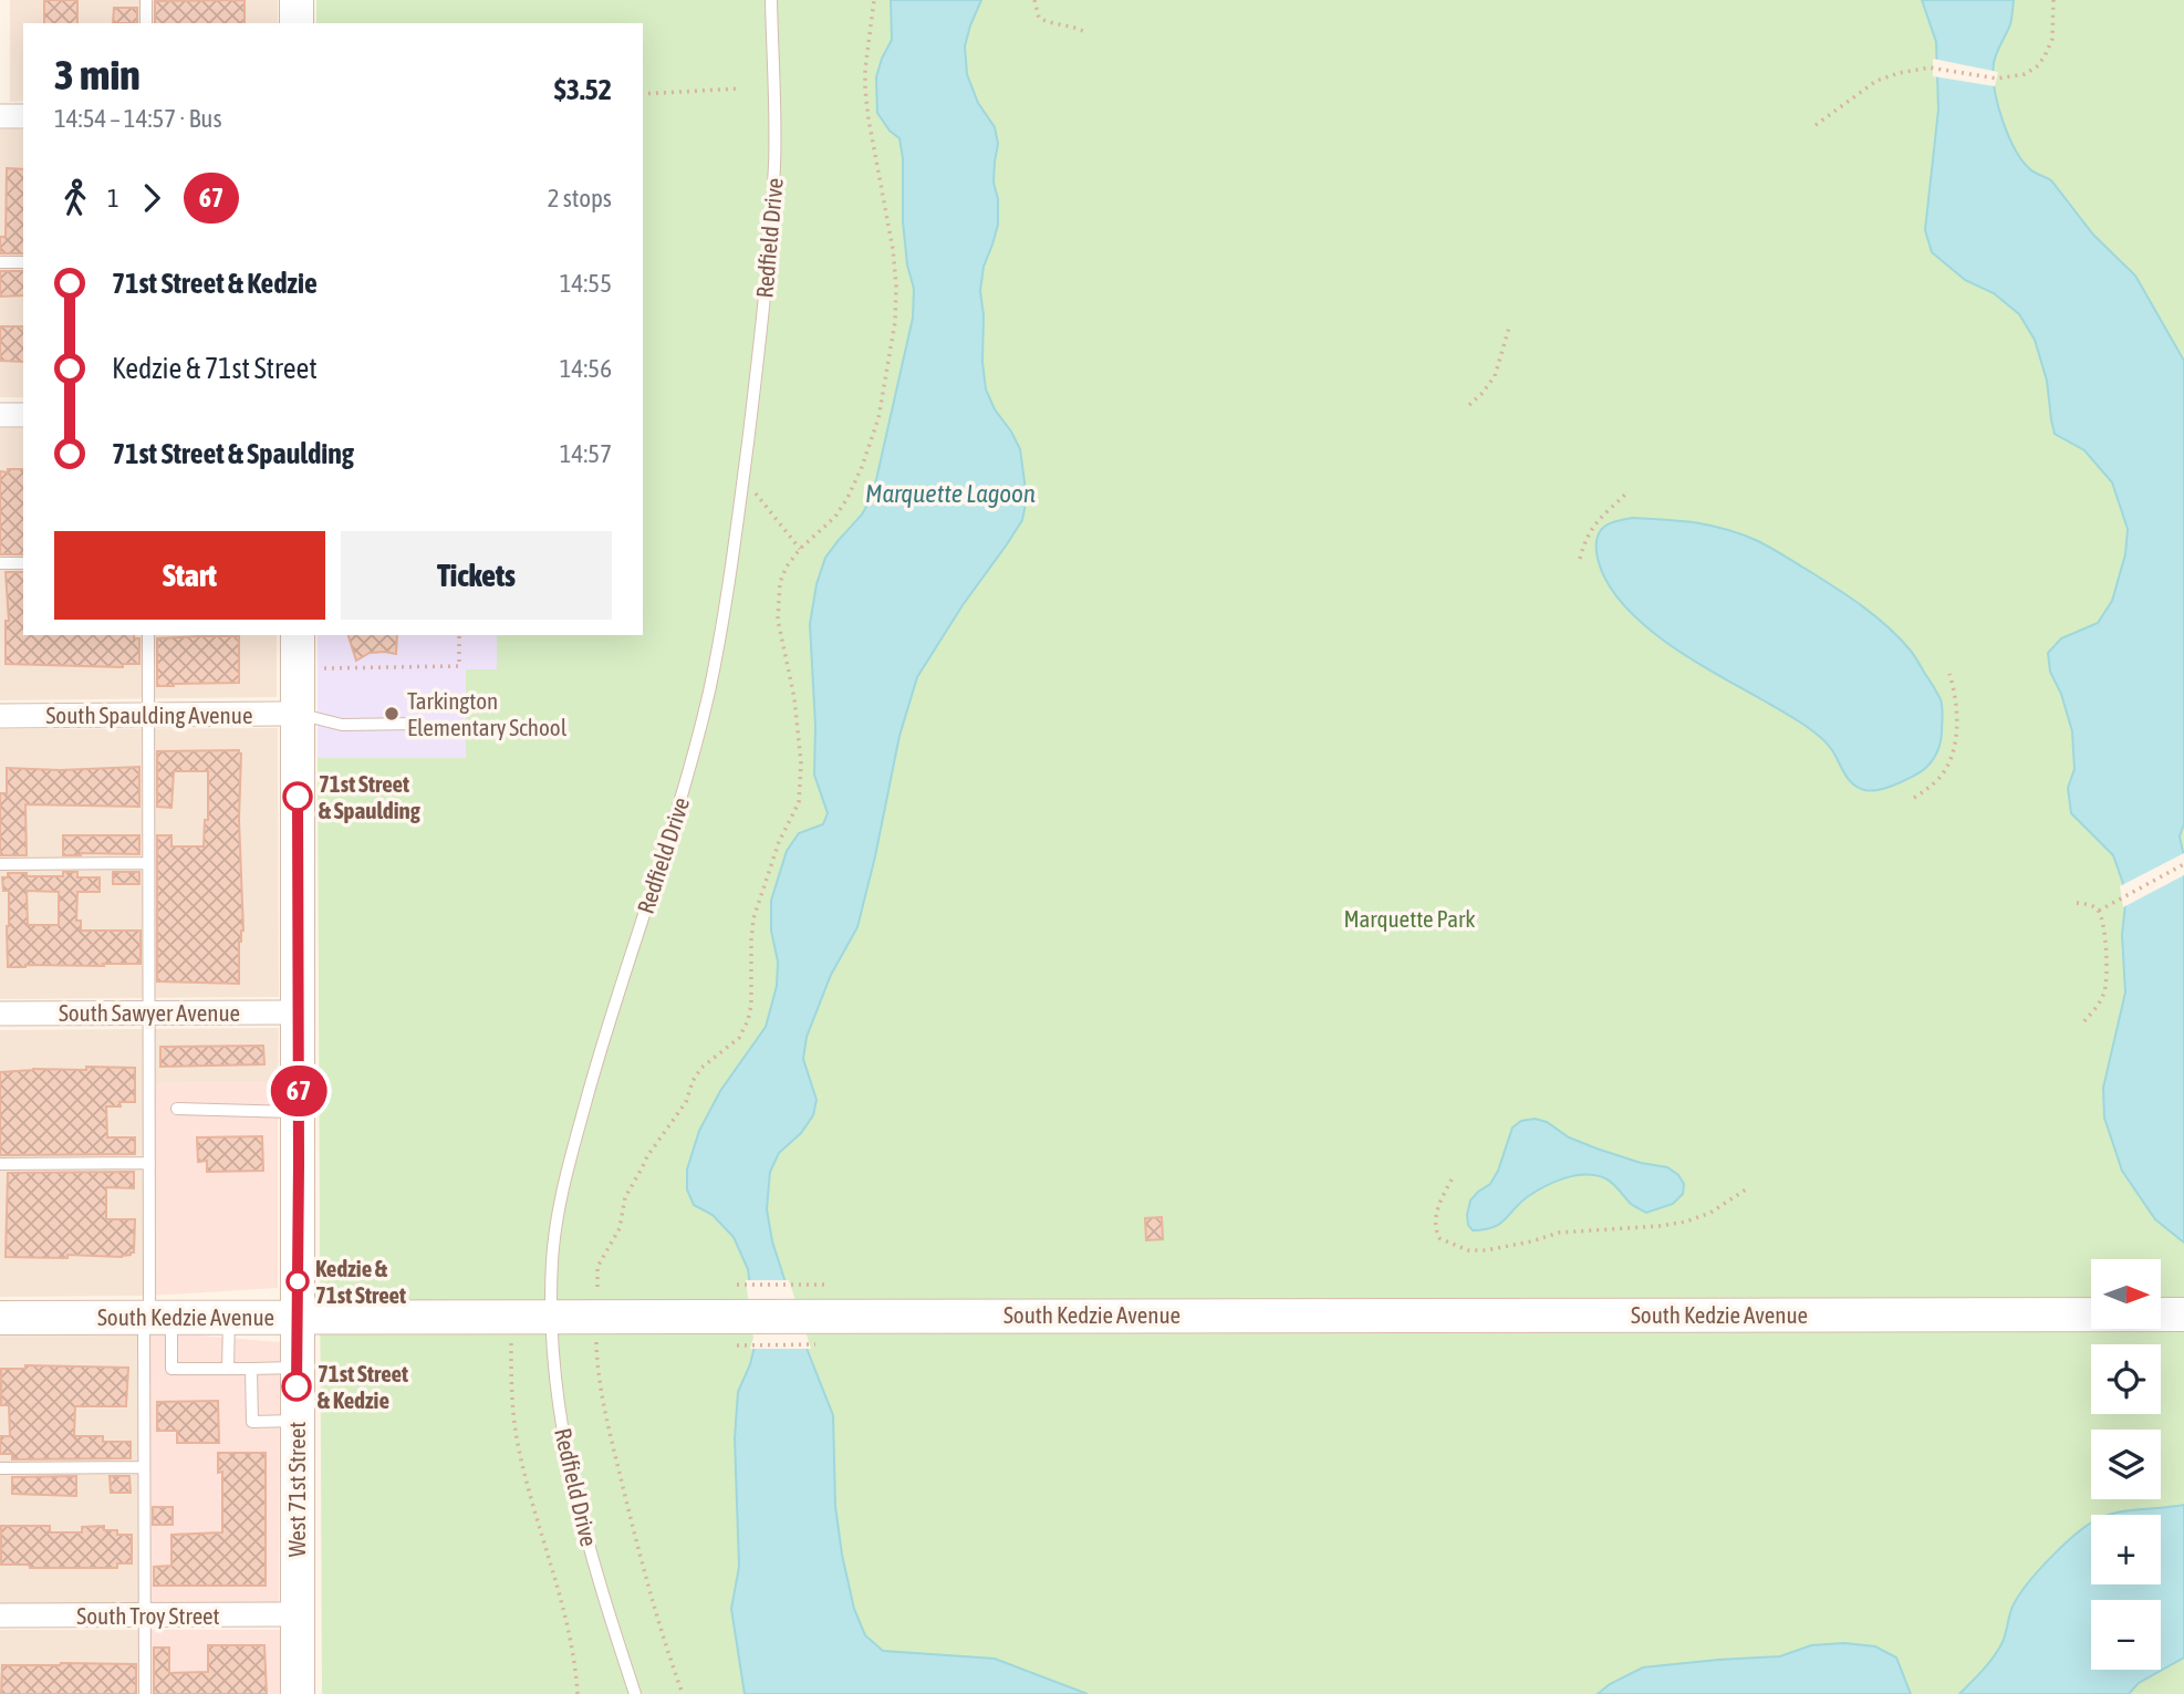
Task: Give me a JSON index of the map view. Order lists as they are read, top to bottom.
{
  "streets": {
    "main road": ["South Kedzie Avenue", "West 71st Street"],
    "street": ["South Spaulding Avenue", "South Sawyer Avenue", "South Troy Street"],
    "lane": ["Redfield Drive"]
  },
  "crossings": [
    ["Redfield Drive", "South Kedzie Avenue"],
    ["South Spaulding Avenue", "West 71st Street"],
    ["South Sawyer Avenue", "West 71st Street"],
    ["South Kedzie Avenue", "West 71st Street"],
    ["West 71st Street", "South Troy Street"]
  ],
  "water": ["Marquette Lagoon"],
  "parks": ["Marquette Park"],
  "places": [
    "Tarkington Elementary School",
    "71st Street & Spaulding",
    "Kedzie & 71st Street",
    "71st Street & Kedzie"
  ],
  "lines": ["bus line 67"],
  "north": "right",
  "page": {
    "on_map": "67",
    "heading": ["3 min", "14:54 – 14:57 · Bus", "$3.52"],
    "legs": ["1", "67", "2 stops"],
    "list": [
      {
        "name": "71st Street & Kedzie",
        "value": "14:55"
      },
      {
        "name": "Kedzie & 71st Street",
        "value": "14:56"
      },
      {
        "name": "71st Street & Spaulding",
        "value": "14:57"
      }
    ],
    "buttons": ["Start", "Tickets"],
    "map_buttons": ["+", "−"]
  }
}
